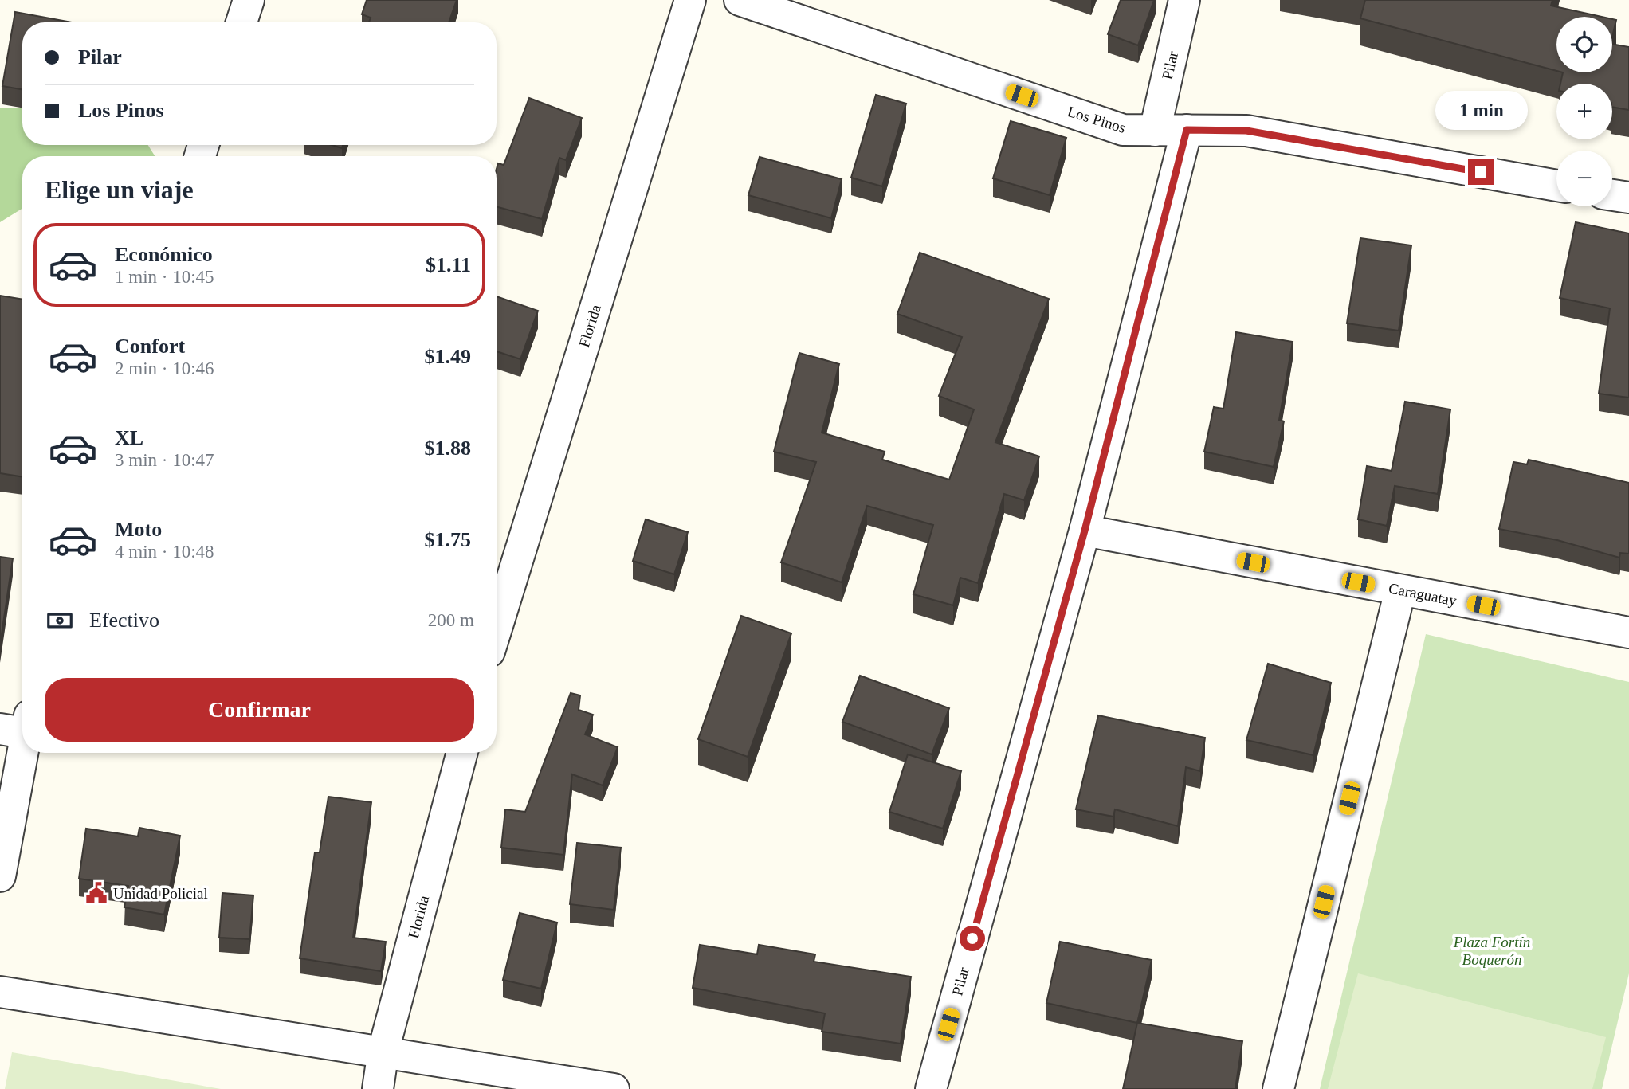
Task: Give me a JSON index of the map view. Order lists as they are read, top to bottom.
{
  "streets": {
    "street": [
      "Pilar",
      "Los Pinos",
      "Florida",
      "Caraguatay"
    ]
  },
  "crossings": [
    ["Pilar", "Los Pinos"],
    ["Pilar", "Caraguatay"]
  ],
  "parks": ["Plaza Fortín Boquerón"],
  "places": {
    "public building": ["Unidad Policial"]
  },
  "page": {
    "map_buttons": ["+", "−"],
    "banner": ["Pilar", "Los Pinos"],
    "bubble": "1 min",
    "heading": "Elige un viaje",
    "list": [
      {
        "name": "Económico",
        "note": "1 min · 10:45",
        "value": "$1.11"
      },
      {
        "name": "Confort",
        "note": "2 min · 10:46",
        "value": "$1.49"
      },
      {
        "name": "XL",
        "note": "3 min · 10:47",
        "value": "$1.88"
      },
      {
        "name": "Moto",
        "note": "4 min · 10:48",
        "value": "$1.75"
      }
    ],
    "pay": ["Efectivo", "200 m"],
    "buttons": "Confirmar"
  }
}
